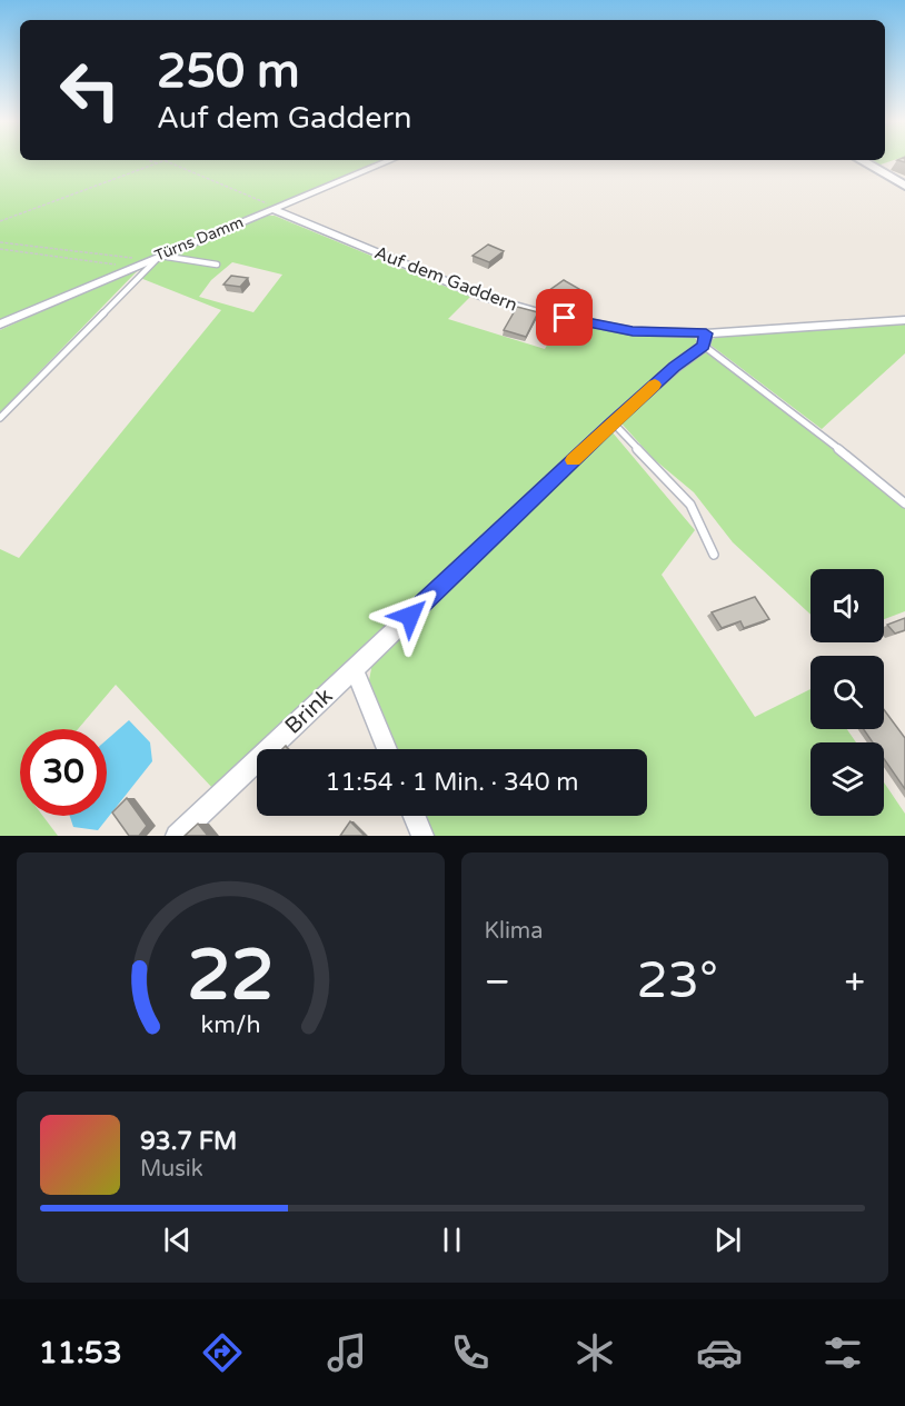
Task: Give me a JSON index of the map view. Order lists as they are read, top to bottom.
{
  "streets": {
    "street": ["Türns Damm", "Auf dem Gaddern", "Brink"]
  },
  "crossings": [
    ["Türns Damm", "Auf dem Gaddern"],
    ["Auf dem Gaddern", "Brink"]
  ],
  "page": {
    "turn": ["250 m", "Auf dem Gaddern"],
    "limit": "30",
    "trip": "11:54 · 1 Min. · 340 m",
    "tile": "Klima",
    "heat": ["−", "23°", "+"],
    "song": ["93.7 FM", "Musik"],
    "tabs": "11:53",
    "gauge": ["22", "km/h"]
  }
}
